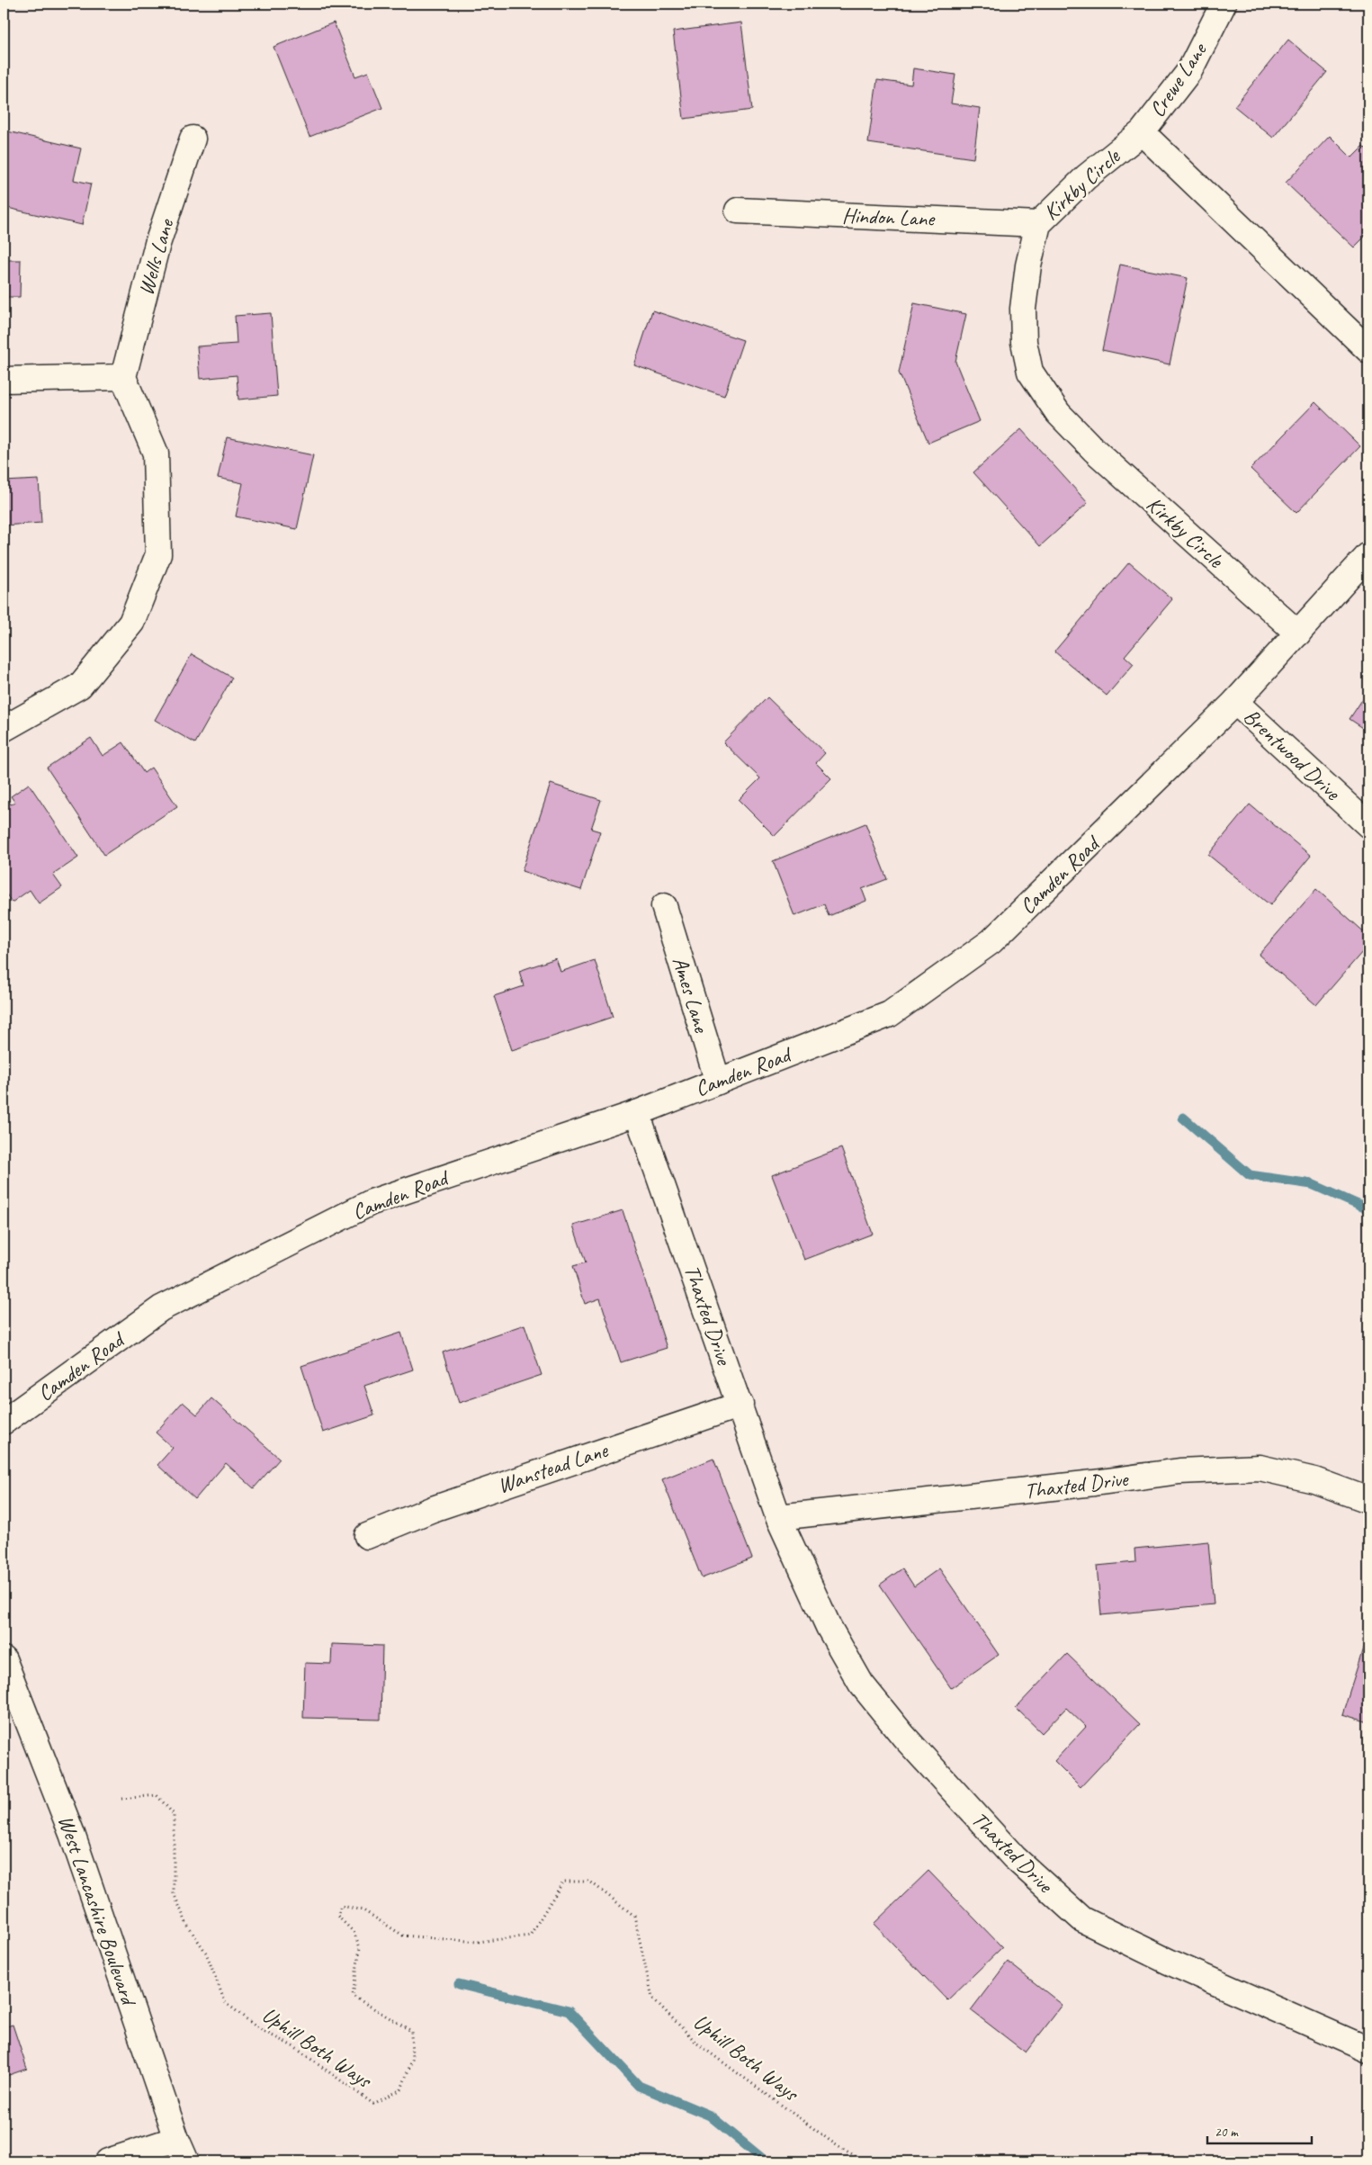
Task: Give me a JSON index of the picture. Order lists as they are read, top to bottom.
{
  "streets": {
    "street": [
      "Crewe Lane",
      "Kirkby Circle",
      "Hindon Lane",
      "Wells Lane",
      "Brentwood Drive",
      "Camden Road",
      "Ames Lane",
      "Thaxted Drive",
      "Wanstead Lane",
      "West Lancashire Boulevard"
    ],
    "path": ["Uphill Both Ways"]
  },
  "crossings": [
    ["Crewe Lane", "Kirkby Circle"],
    ["Kirkby Circle", "Hindon Lane"],
    ["Kirkby Circle", "Camden Road"],
    ["Brentwood Drive", "Camden Road"],
    ["Camden Road", "Ames Lane"],
    ["Camden Road", "Thaxted Drive"],
    ["Thaxted Drive", "Wanstead Lane"]
  ],
  "scale_bar": "20 m"
}
